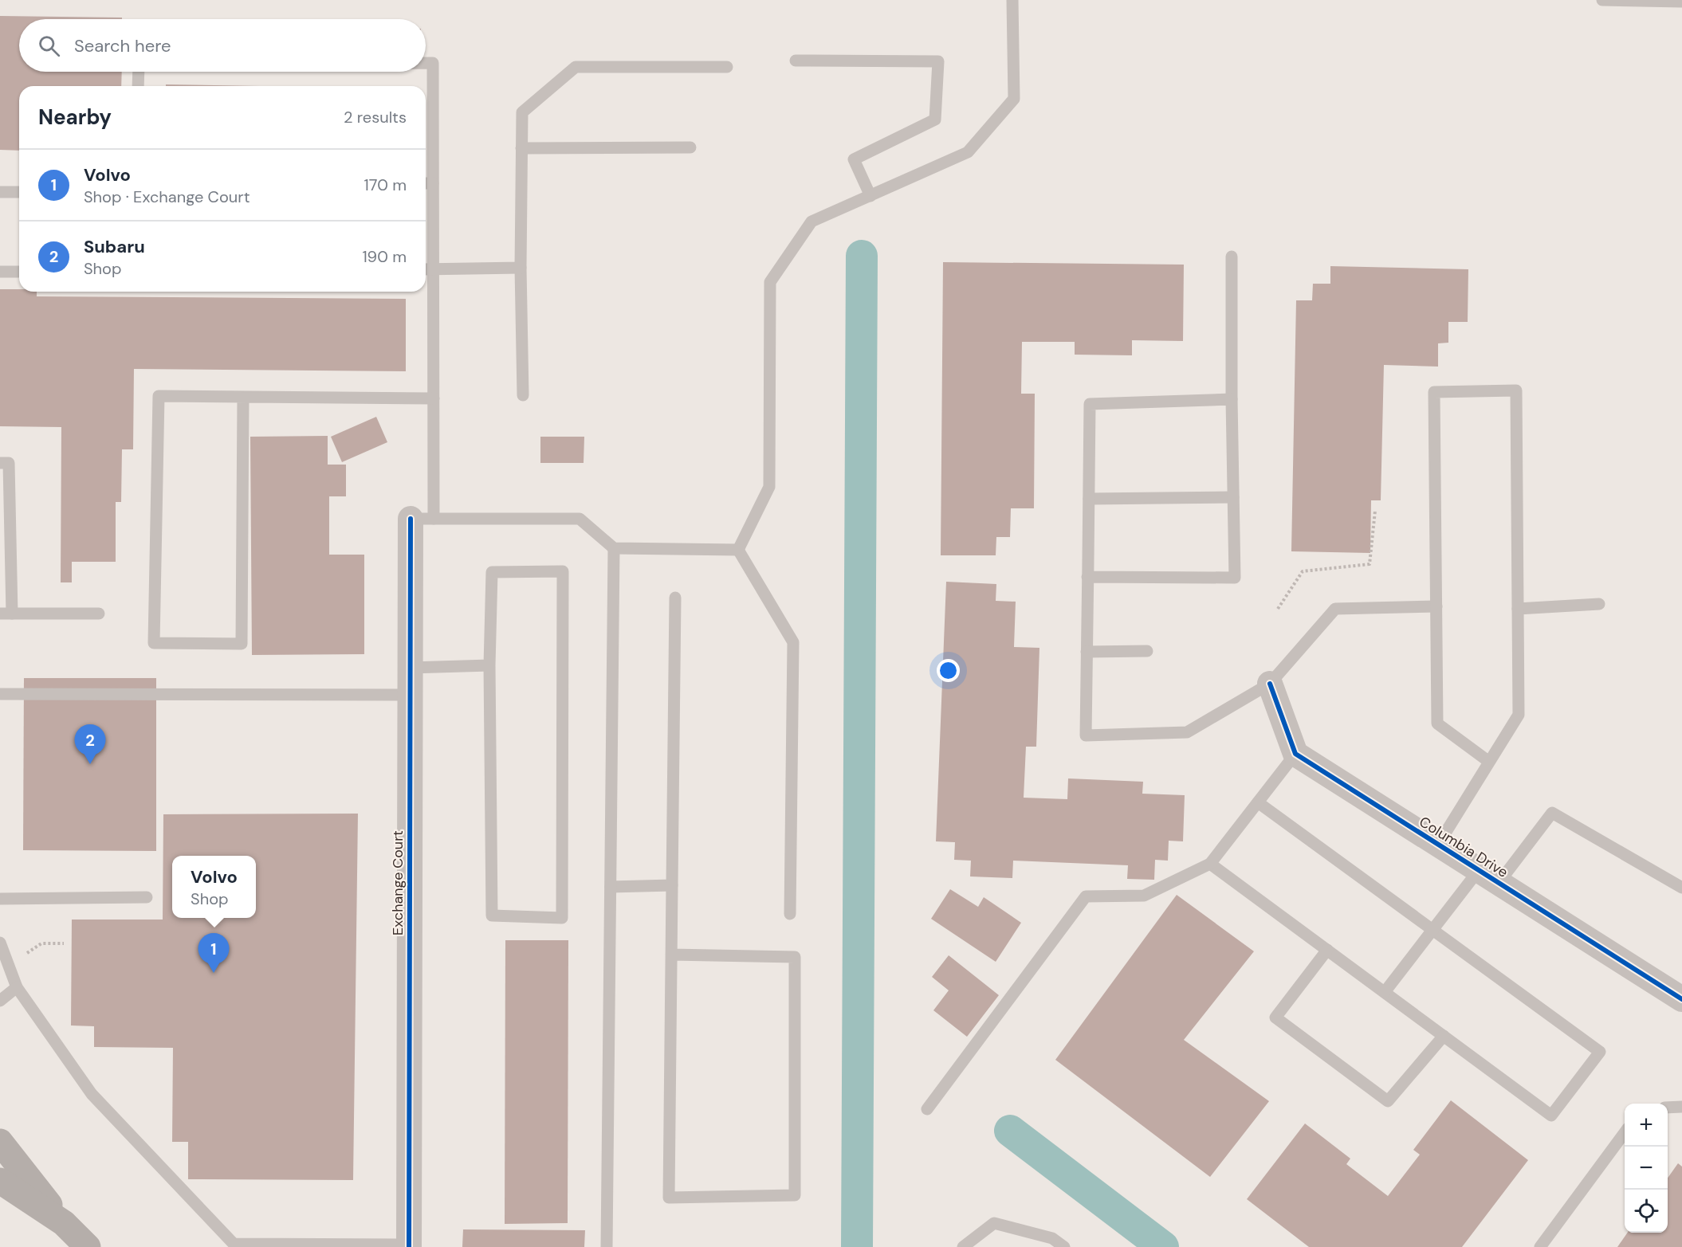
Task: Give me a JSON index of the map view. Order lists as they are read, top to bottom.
{
  "streets": {
    "street": ["Columbia Drive", "Exchange Court"]
  },
  "page": {
    "search": "Search here",
    "heading": ["Nearby", "2 results"],
    "list": [
      {
        "mark": "1",
        "name": "Volvo",
        "note": "Shop · Exchange Court",
        "value": "170 m"
      },
      {
        "mark": "2",
        "name": "Subaru",
        "note": "Shop",
        "value": "190 m"
      }
    ],
    "pins": ["2", "1"],
    "popup": ["Volvo", "Shop"],
    "map_buttons": ["+", "−"]
  }
}
